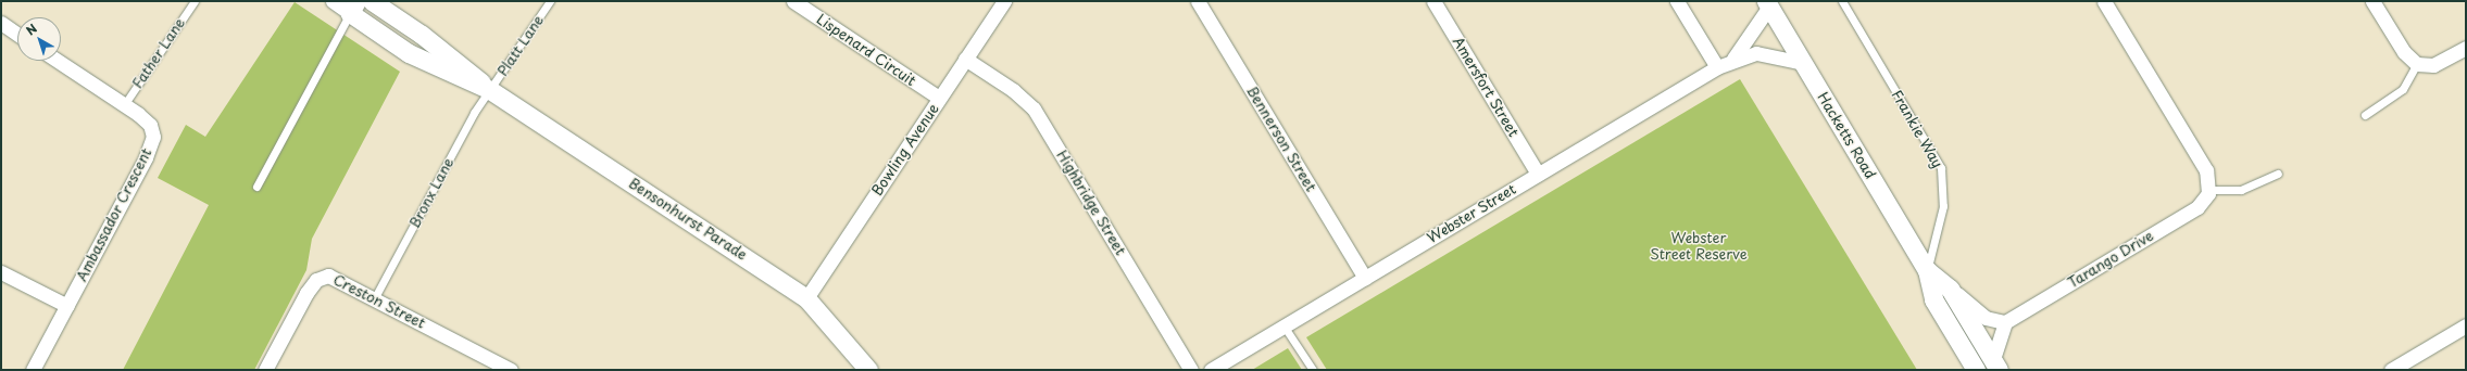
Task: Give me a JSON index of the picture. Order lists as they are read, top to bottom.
{
  "streets": {
    "street": [
      "Lispenard Circuit",
      "Amersfort Street",
      "Hacketts Road",
      "Bennerson Street",
      "Bowling Avenue",
      "Highbridge Street",
      "Webster Street",
      "Ambassador Crescent",
      "Bensonhurst Parade",
      "Tarango Drive",
      "Creston Street"
    ],
    "lane": [
      "Platt Lane",
      "Father Lane",
      "Frankie Way",
      "Bronx Lane"
    ]
  },
  "crossings": [
    ["Platt Lane", "Bronx Lane"],
    ["Platt Lane", "Bensonhurst Parade"],
    ["Lispenard Circuit", "Bowling Avenue"],
    ["Father Lane", "Ambassador Crescent"],
    ["Amersfort Street", "Webster Street"],
    ["Frankie Way", "Hacketts Road"],
    ["Hacketts Road", "Webster Street"],
    ["Bennerson Street", "Webster Street"],
    ["Bowling Avenue", "Highbridge Street"],
    ["Bowling Avenue", "Bensonhurst Parade"],
    ["Bronx Lane", "Bensonhurst Parade"],
    ["Bronx Lane", "Creston Street"]
  ],
  "parks": ["Webster Street Reserve"],
  "north": "top left"
}
